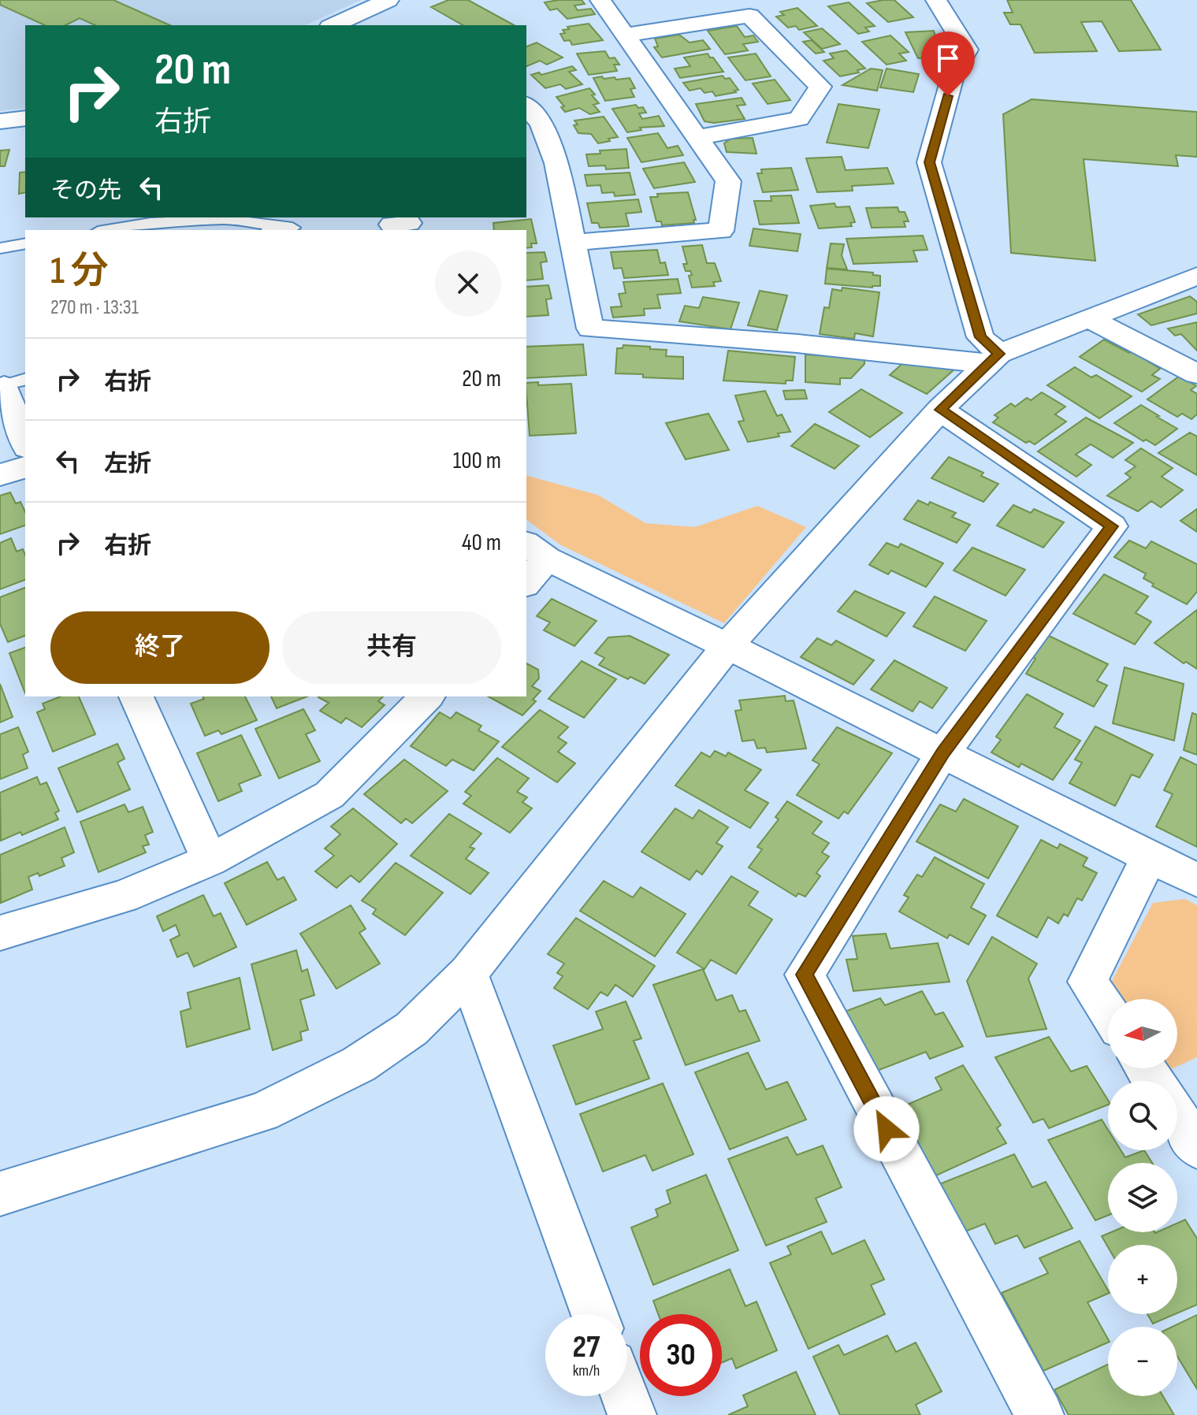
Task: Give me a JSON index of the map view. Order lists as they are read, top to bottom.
{
  "north": "left",
  "page": {
    "turn": ["20 m", "右折"],
    "then": "その先",
    "heading": ["1 分", "270 m · 13:31"],
    "list": [
      {
        "name": "右折",
        "value": "20 m"
      },
      {
        "name": "左折",
        "value": "100 m"
      },
      {
        "name": "右折",
        "value": "40 m"
      }
    ],
    "buttons": ["終了", "共有"],
    "map_buttons": ["+", "−"],
    "speed": "27 km/h",
    "limit": "30"
  }
}
